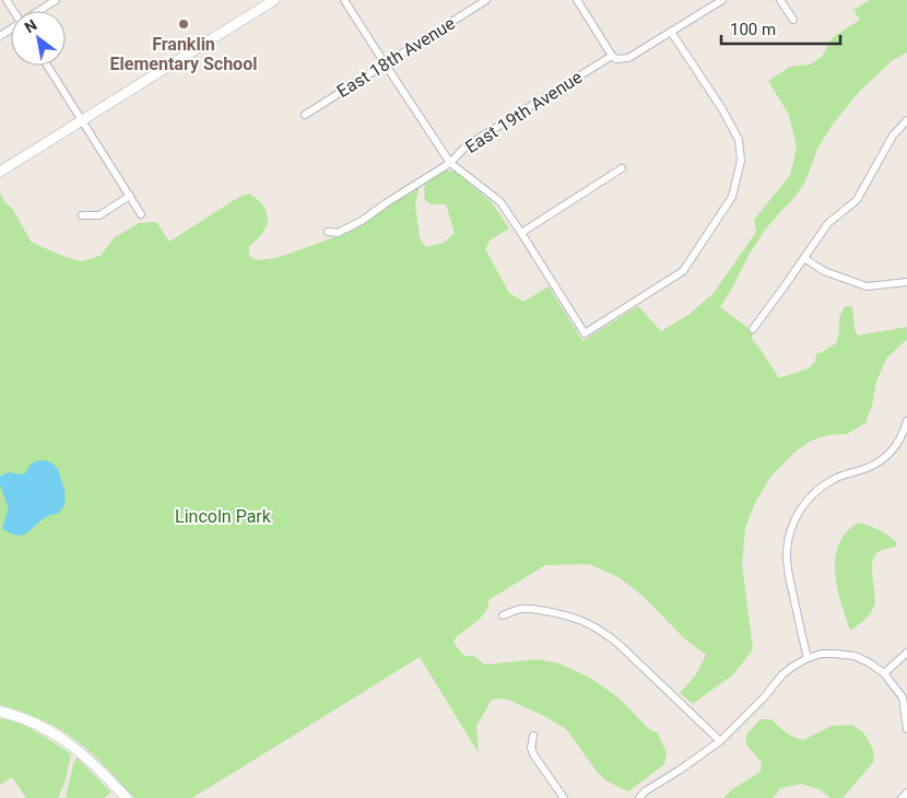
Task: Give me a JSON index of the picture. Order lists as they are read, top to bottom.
{
  "streets": {
    "street": ["East 18th Avenue", "East 19th Avenue"]
  },
  "parks": ["Lincoln Park"],
  "places": ["Franklin Elementary School"],
  "scale_bar": "100 m",
  "north": "top left"
}
